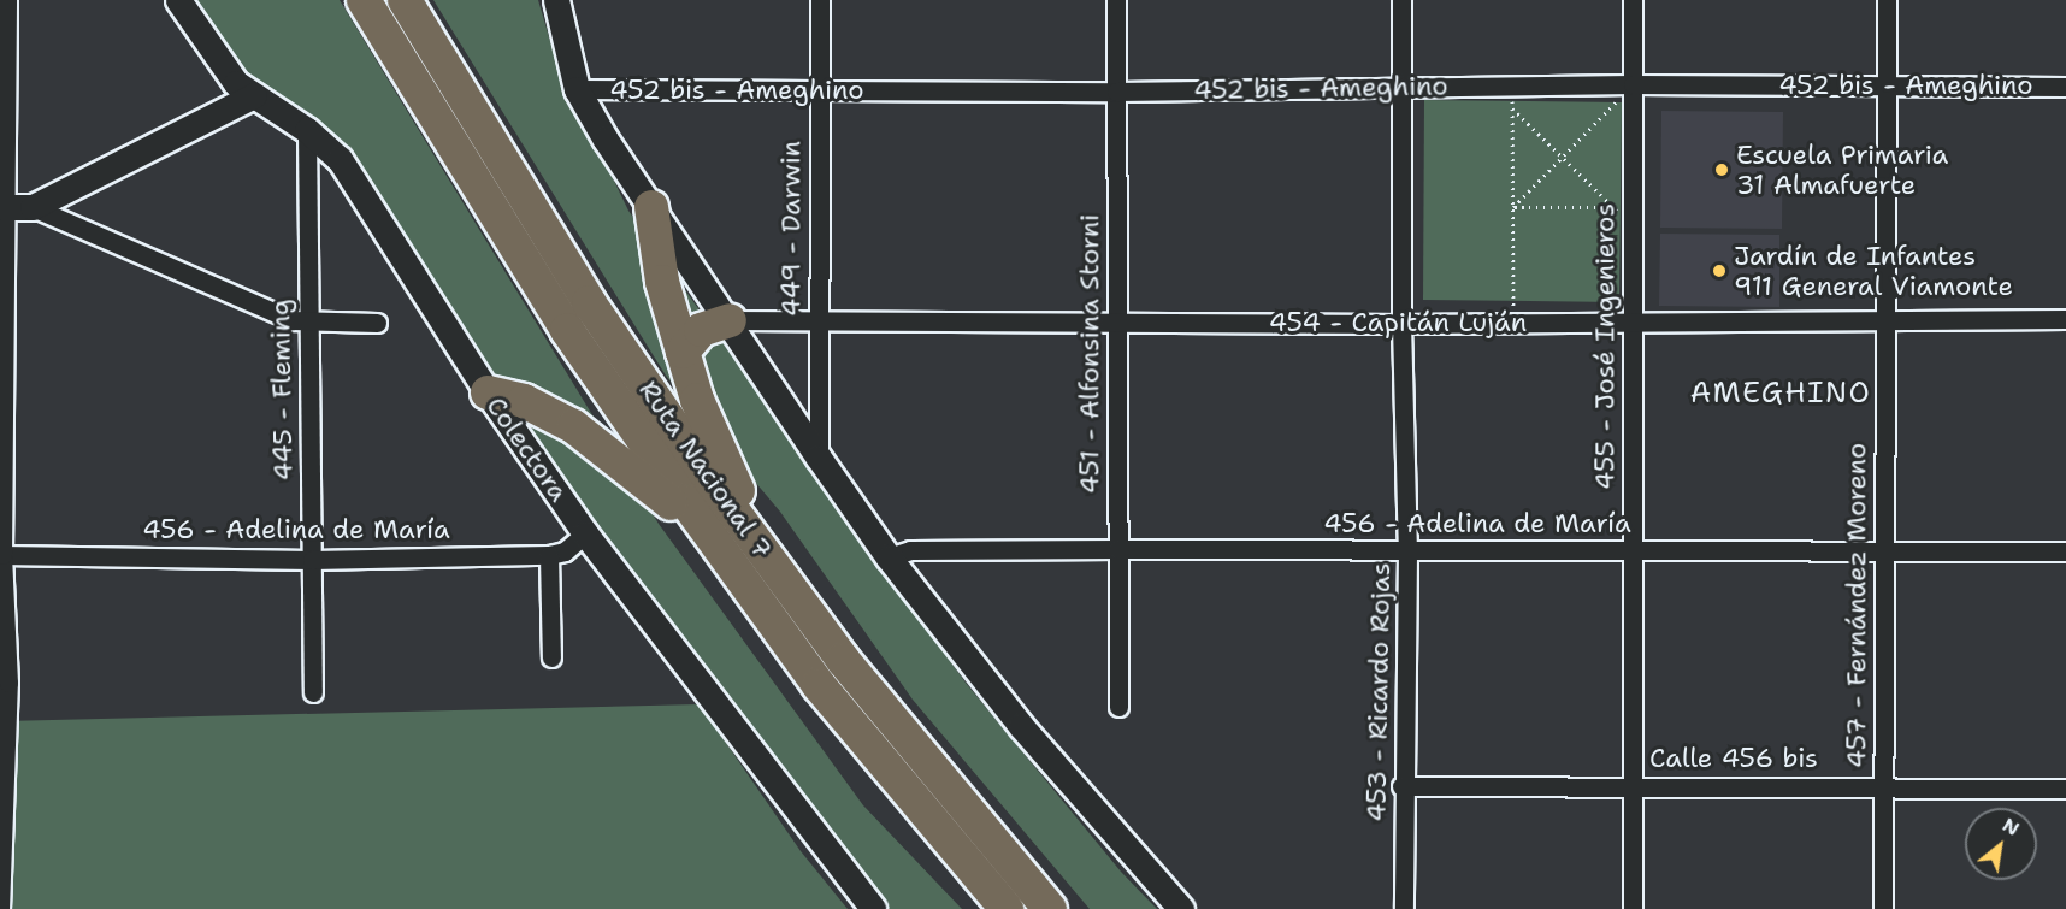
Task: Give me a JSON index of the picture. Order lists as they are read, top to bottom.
{
  "streets": {
    "highway": ["Ruta Nacional 7"],
    "street": [
      "452 bis - Ameghino",
      "449 - Darwin",
      "454 - Capitán Luján",
      "455 - José Ingenieros",
      "451 - Alfonsina Storni",
      "445 - Fleming",
      "Colectora",
      "456 - Adelina de María",
      "457 - Fernández Moreno",
      "453 - Ricardo Rojas",
      "Calle 456 bis"
    ]
  },
  "crossings": [
    ["452 bis - Ameghino", "449 - Darwin"],
    ["452 bis - Ameghino", "455 - José Ingenieros"],
    ["452 bis - Ameghino", "451 - Alfonsina Storni"],
    ["452 bis - Ameghino", "457 - Fernández Moreno"],
    ["452 bis - Ameghino", "453 - Ricardo Rojas"],
    ["449 - Darwin", "454 - Capitán Luján"],
    ["454 - Capitán Luján", "455 - José Ingenieros"],
    ["454 - Capitán Luján", "451 - Alfonsina Storni"],
    ["454 - Capitán Luján", "457 - Fernández Moreno"],
    ["454 - Capitán Luján", "453 - Ricardo Rojas"],
    ["455 - José Ingenieros", "456 - Adelina de María"],
    ["455 - José Ingenieros", "Calle 456 bis"],
    ["451 - Alfonsina Storni", "456 - Adelina de María"],
    ["445 - Fleming", "Colectora"],
    ["445 - Fleming", "456 - Adelina de María"],
    ["Colectora", "456 - Adelina de María"],
    ["456 - Adelina de María", "457 - Fernández Moreno"],
    ["456 - Adelina de María", "453 - Ricardo Rojas"],
    ["457 - Fernández Moreno", "Calle 456 bis"],
    ["453 - Ricardo Rojas", "Calle 456 bis"]
  ],
  "districts": ["AMEGHINO"],
  "places": ["Escuela Primaria 31 Almafuerte", "Jardín de Infantes 911 General Viamonte"],
  "north": "top right"
}
